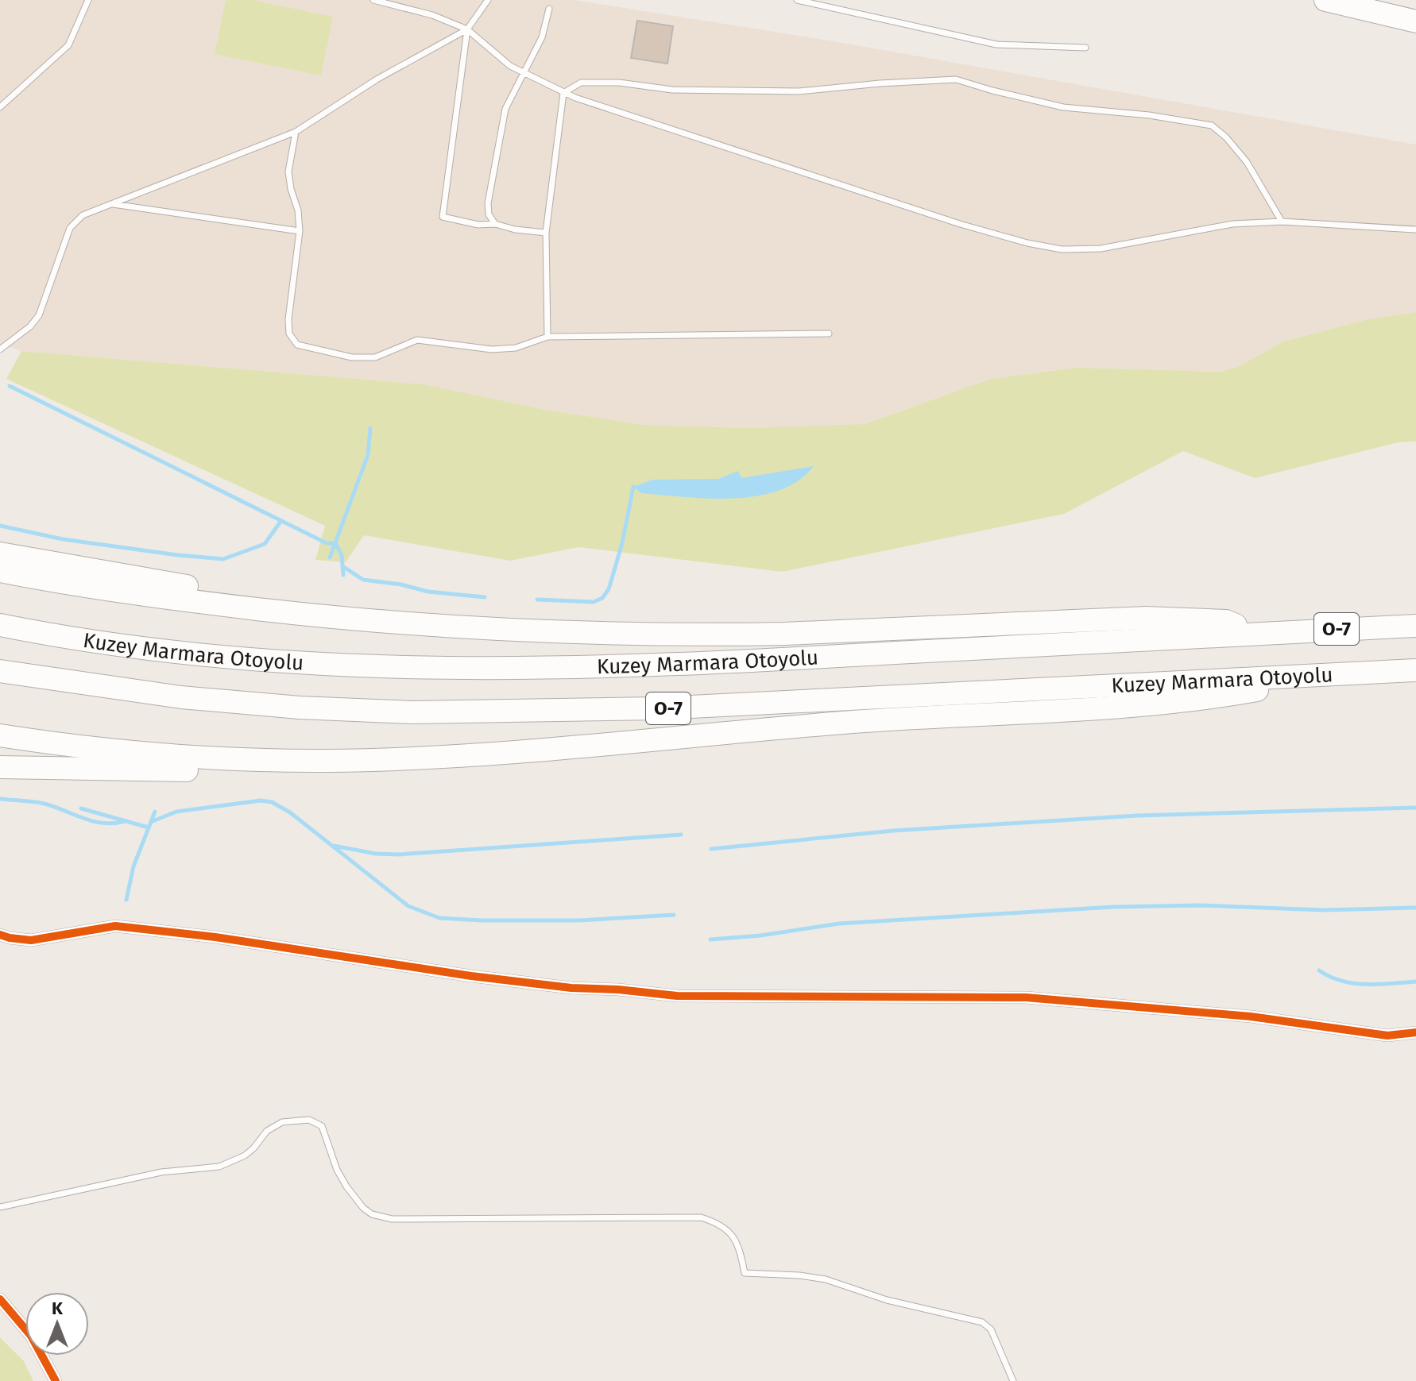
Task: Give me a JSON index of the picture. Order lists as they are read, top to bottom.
{
  "streets": {
    "highway": ["O-7", "Kuzey Marmara Otoyolu"]
  },
  "north": "top"
}
